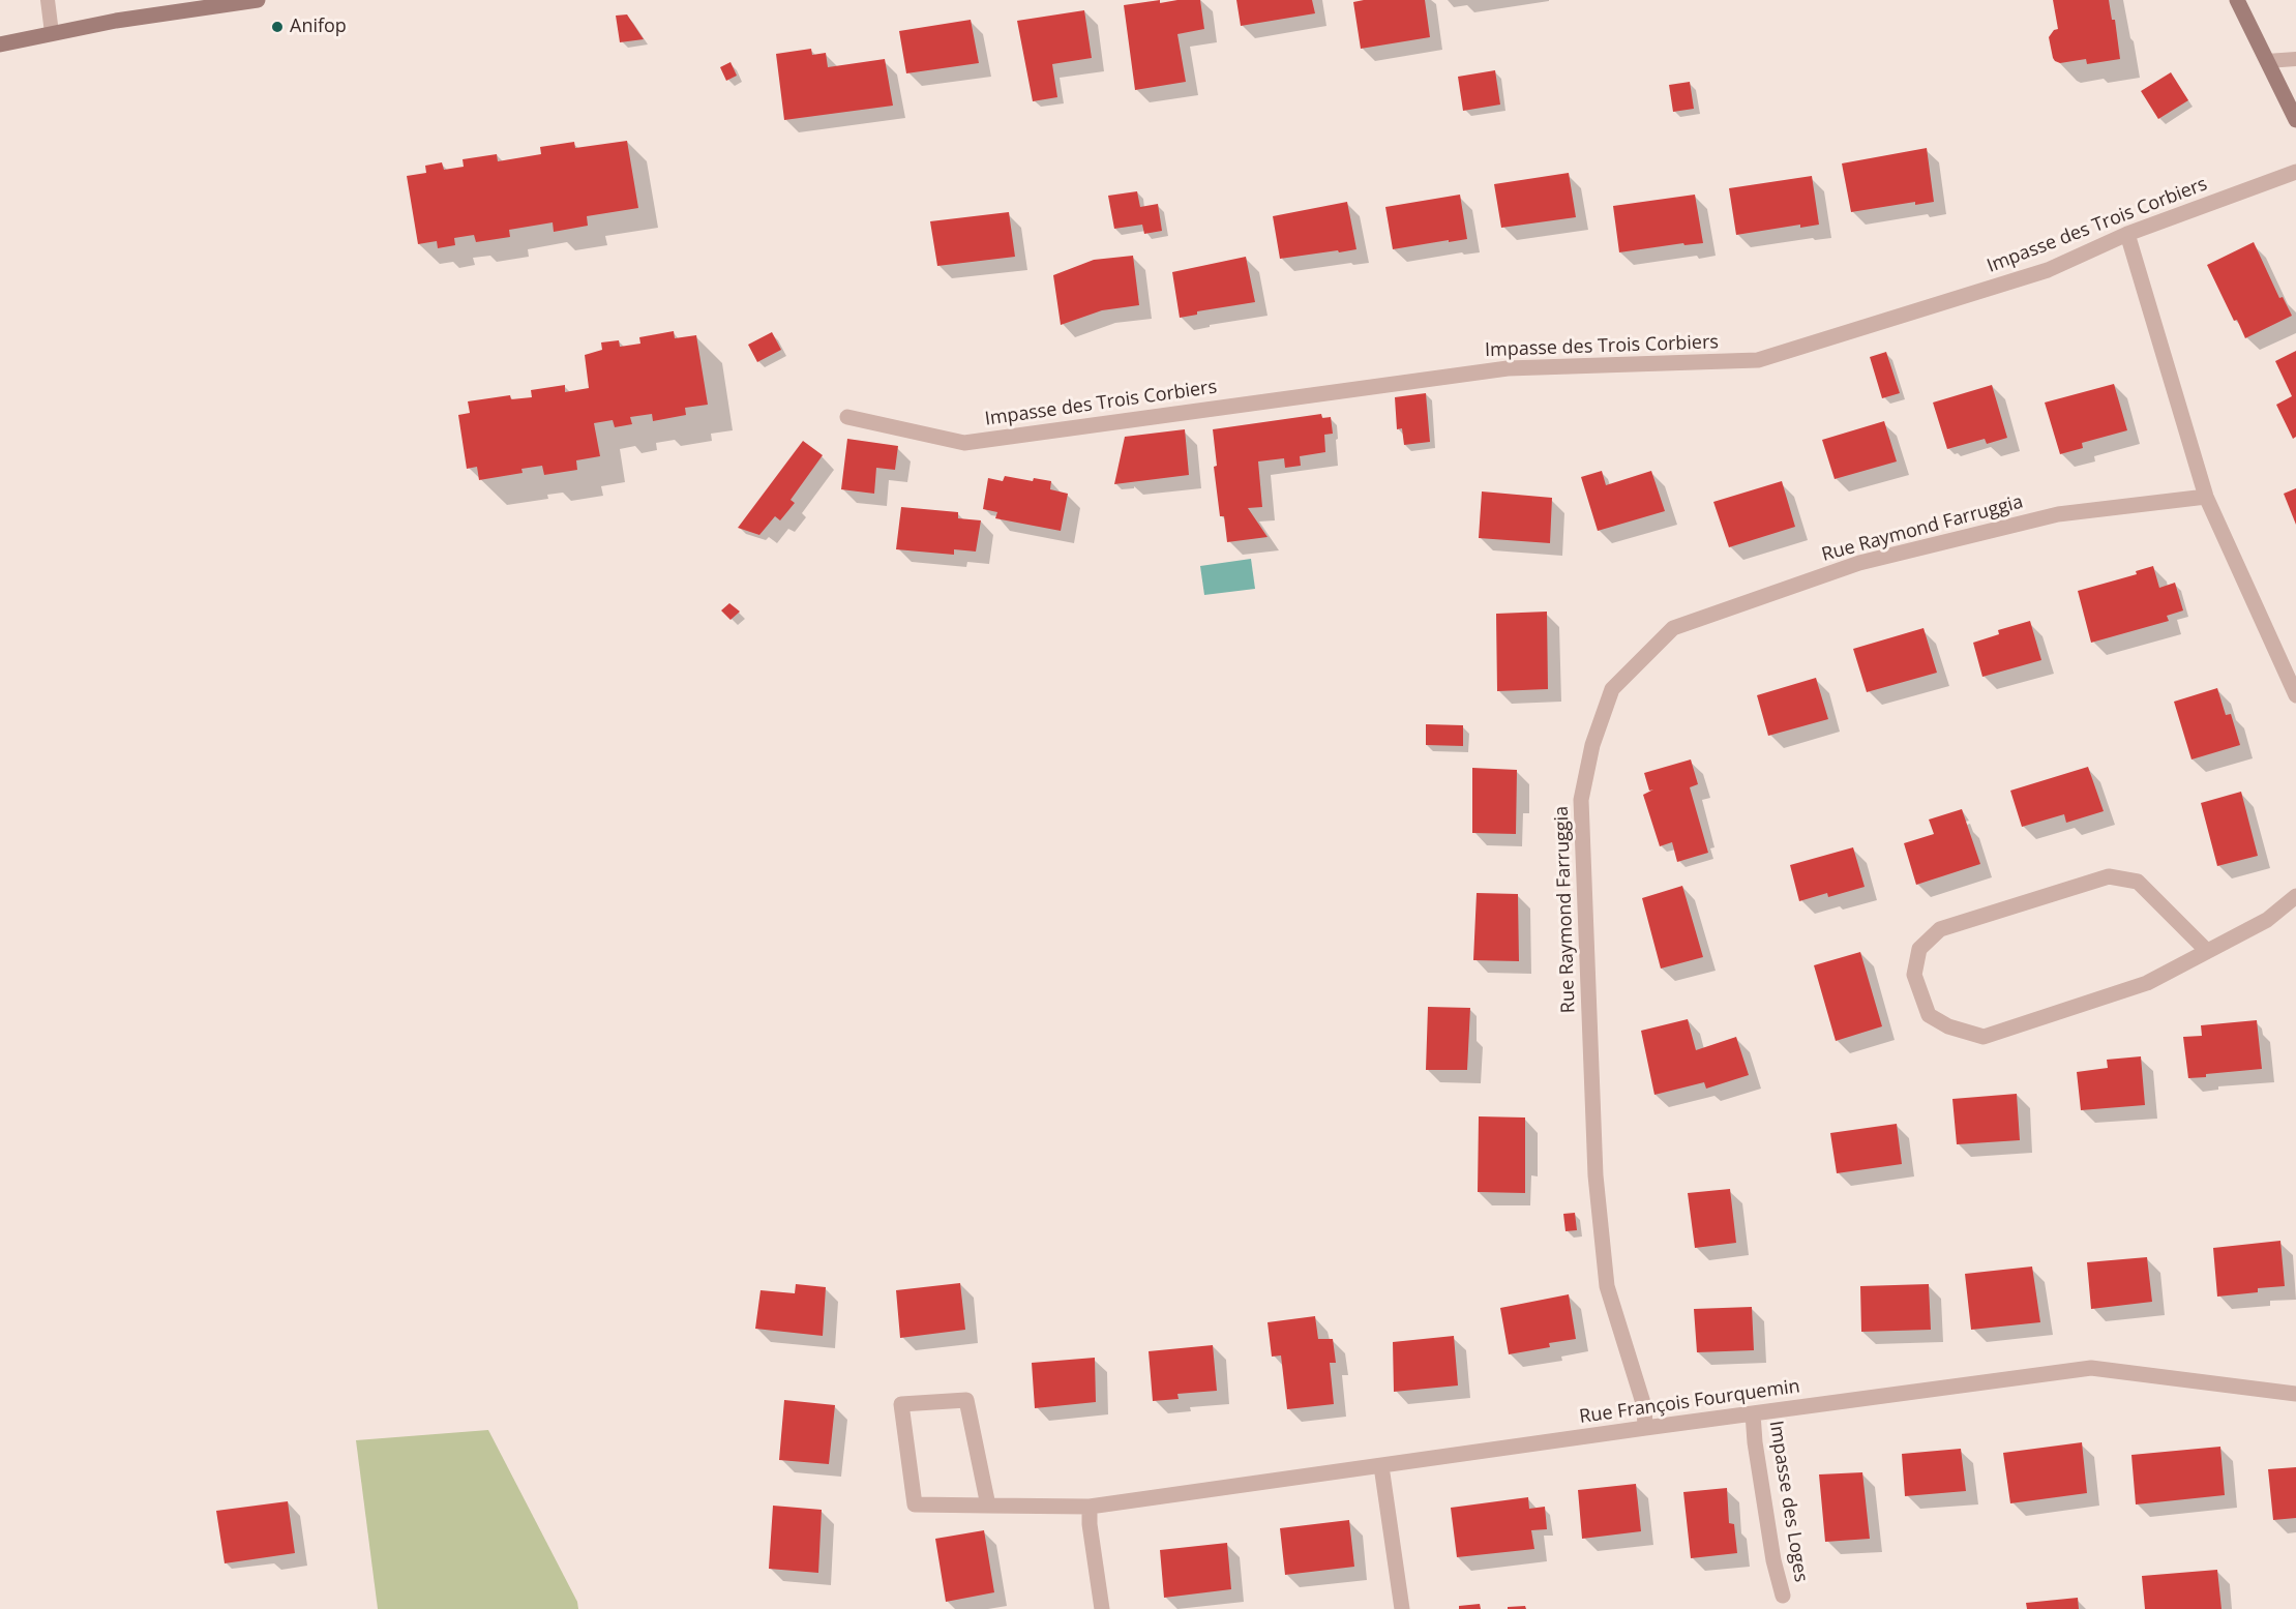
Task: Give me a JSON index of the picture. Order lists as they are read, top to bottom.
{
  "streets": {
    "street": [
      "Impasse des Trois Corbiers",
      "Rue Raymond Farruggia",
      "Rue François Fourquemin",
      "Impasse des Loges"
    ]
  },
  "crossings": [
    ["Rue Raymond Farruggia", "Rue François Fourquemin"],
    ["Rue François Fourquemin", "Impasse des Loges"]
  ],
  "places": ["Anifop"]
}
